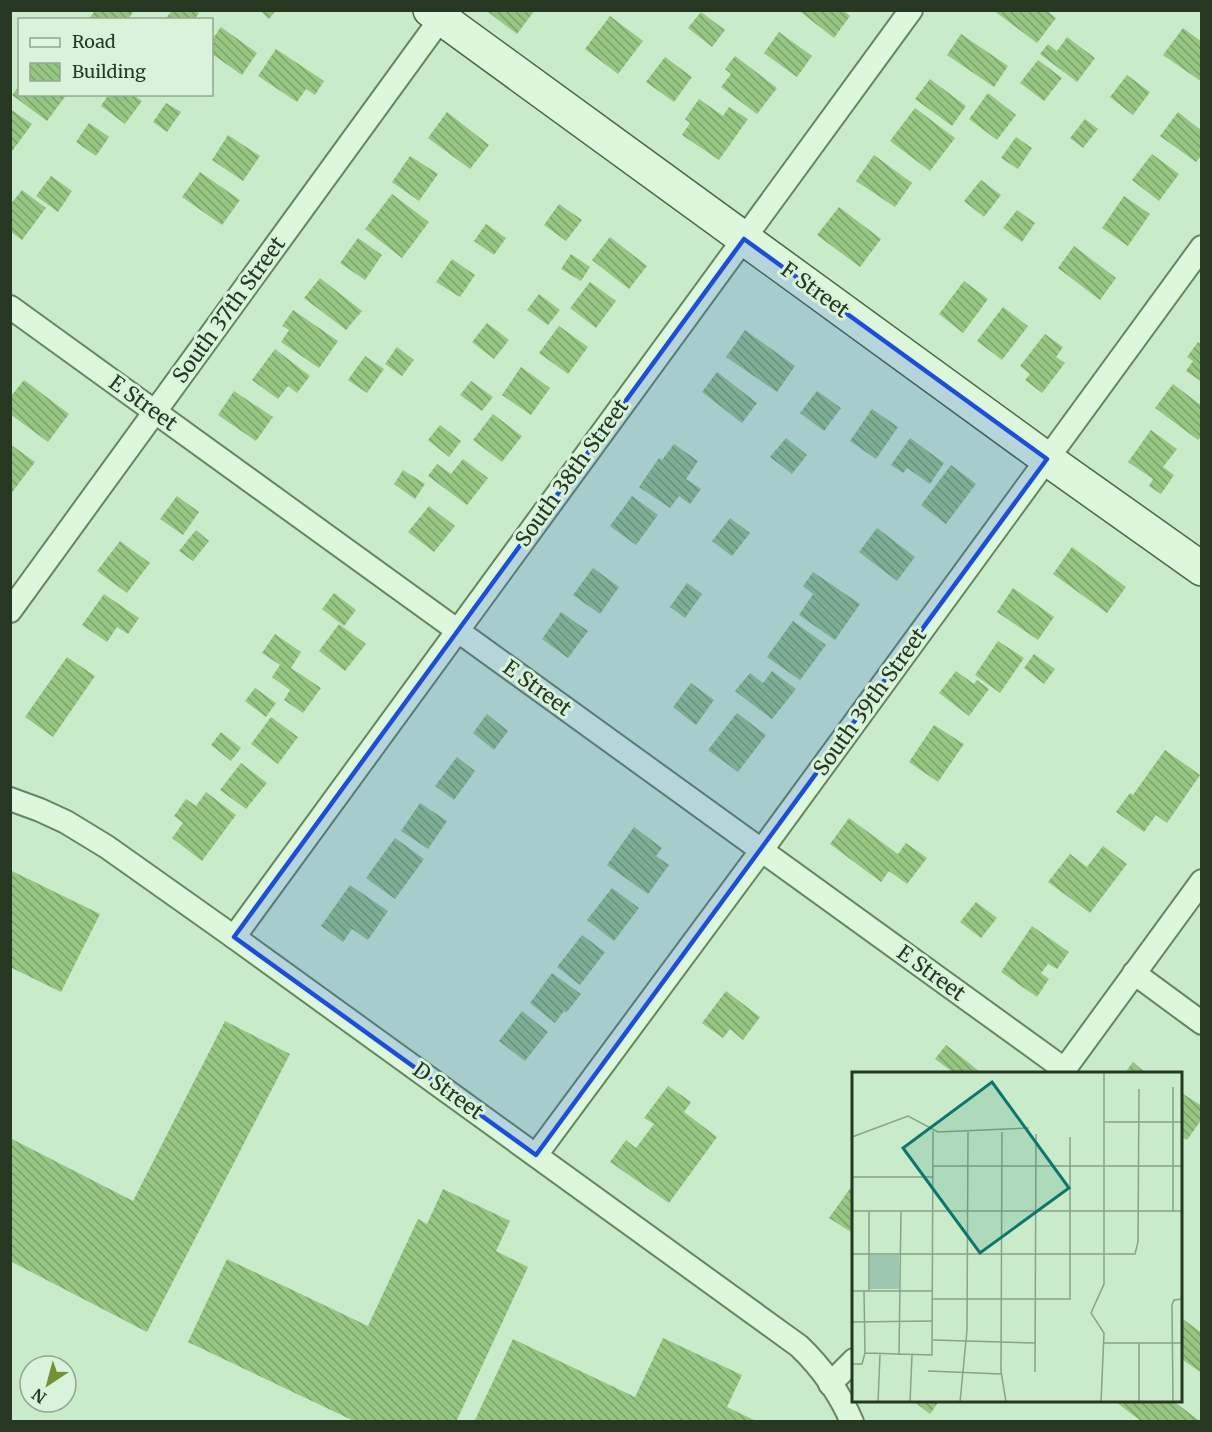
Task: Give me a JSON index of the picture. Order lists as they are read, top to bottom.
{
  "streets": {
    "main road": ["F Street"],
    "street": [
      "South 37th Street",
      "E Street",
      "South 38th Street",
      "South 39th Street",
      "D Street"
    ]
  },
  "crossings": [
    ["F Street", "South 37th Street"],
    ["F Street", "South 38th Street"],
    ["F Street", "South 39th Street"],
    ["South 37th Street", "E Street"],
    ["E Street", "South 38th Street"],
    ["E Street", "South 39th Street"],
    ["South 38th Street", "D Street"],
    ["South 39th Street", "D Street"]
  ],
  "legend": ["Road", "Building"],
  "north": "bottom left"
}
